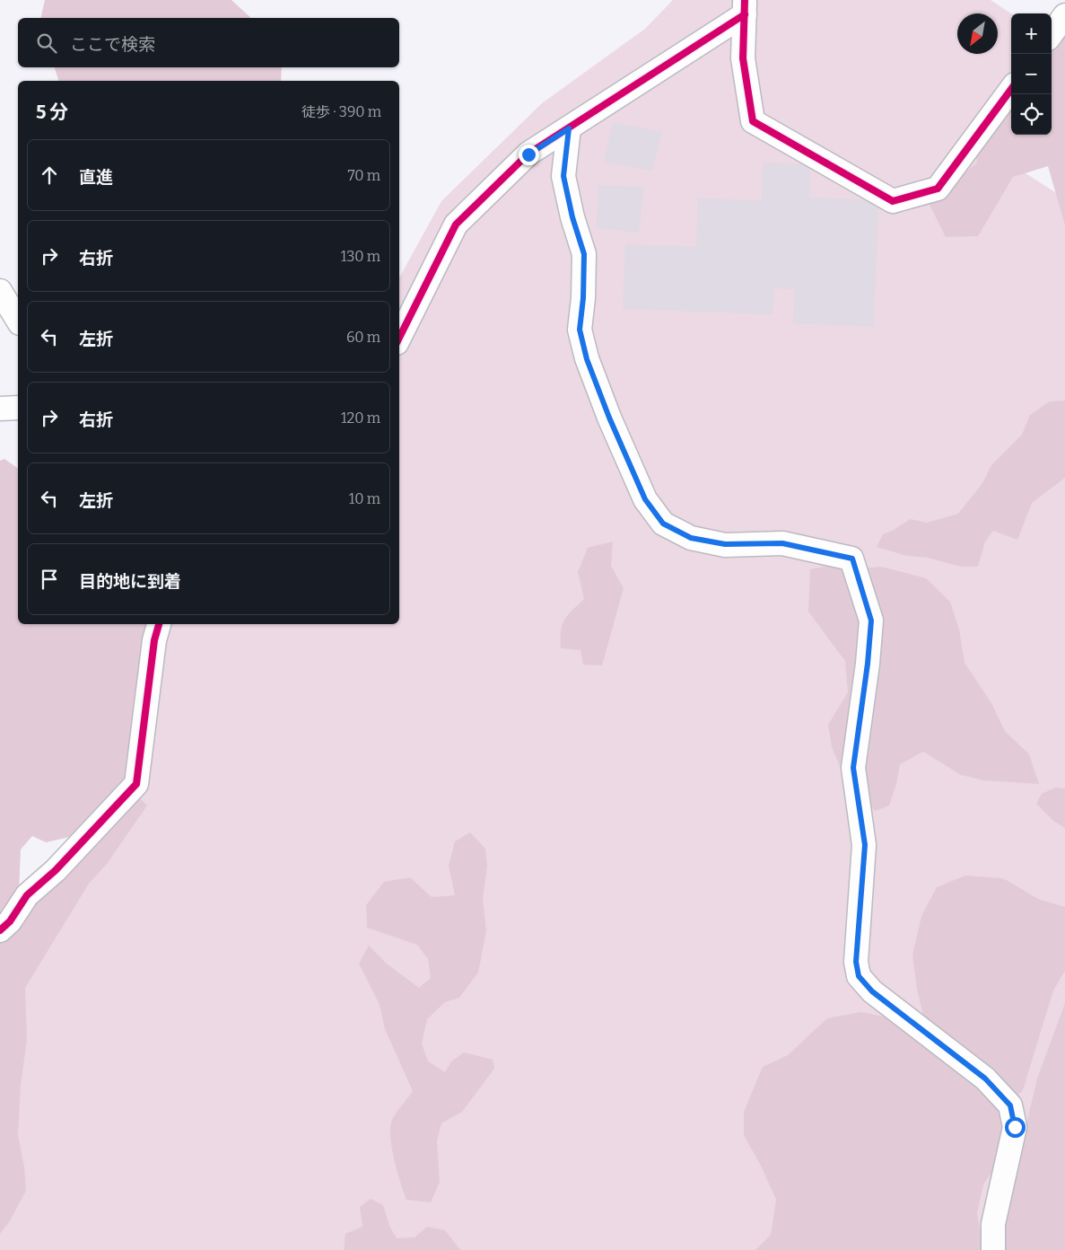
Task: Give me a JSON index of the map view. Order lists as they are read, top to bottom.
{
  "north": "bottom left",
  "page": {
    "map_buttons": ["+", "−"],
    "search": "ここで検索",
    "heading": ["5 分", "徒歩 · 390 m"],
    "list": [
      ["直進", "70 m"],
      ["右折", "130 m"],
      ["左折", "60 m"],
      ["右折", "120 m"],
      ["左折", "10 m"],
      "目的地に到着"
    ]
  }
}
